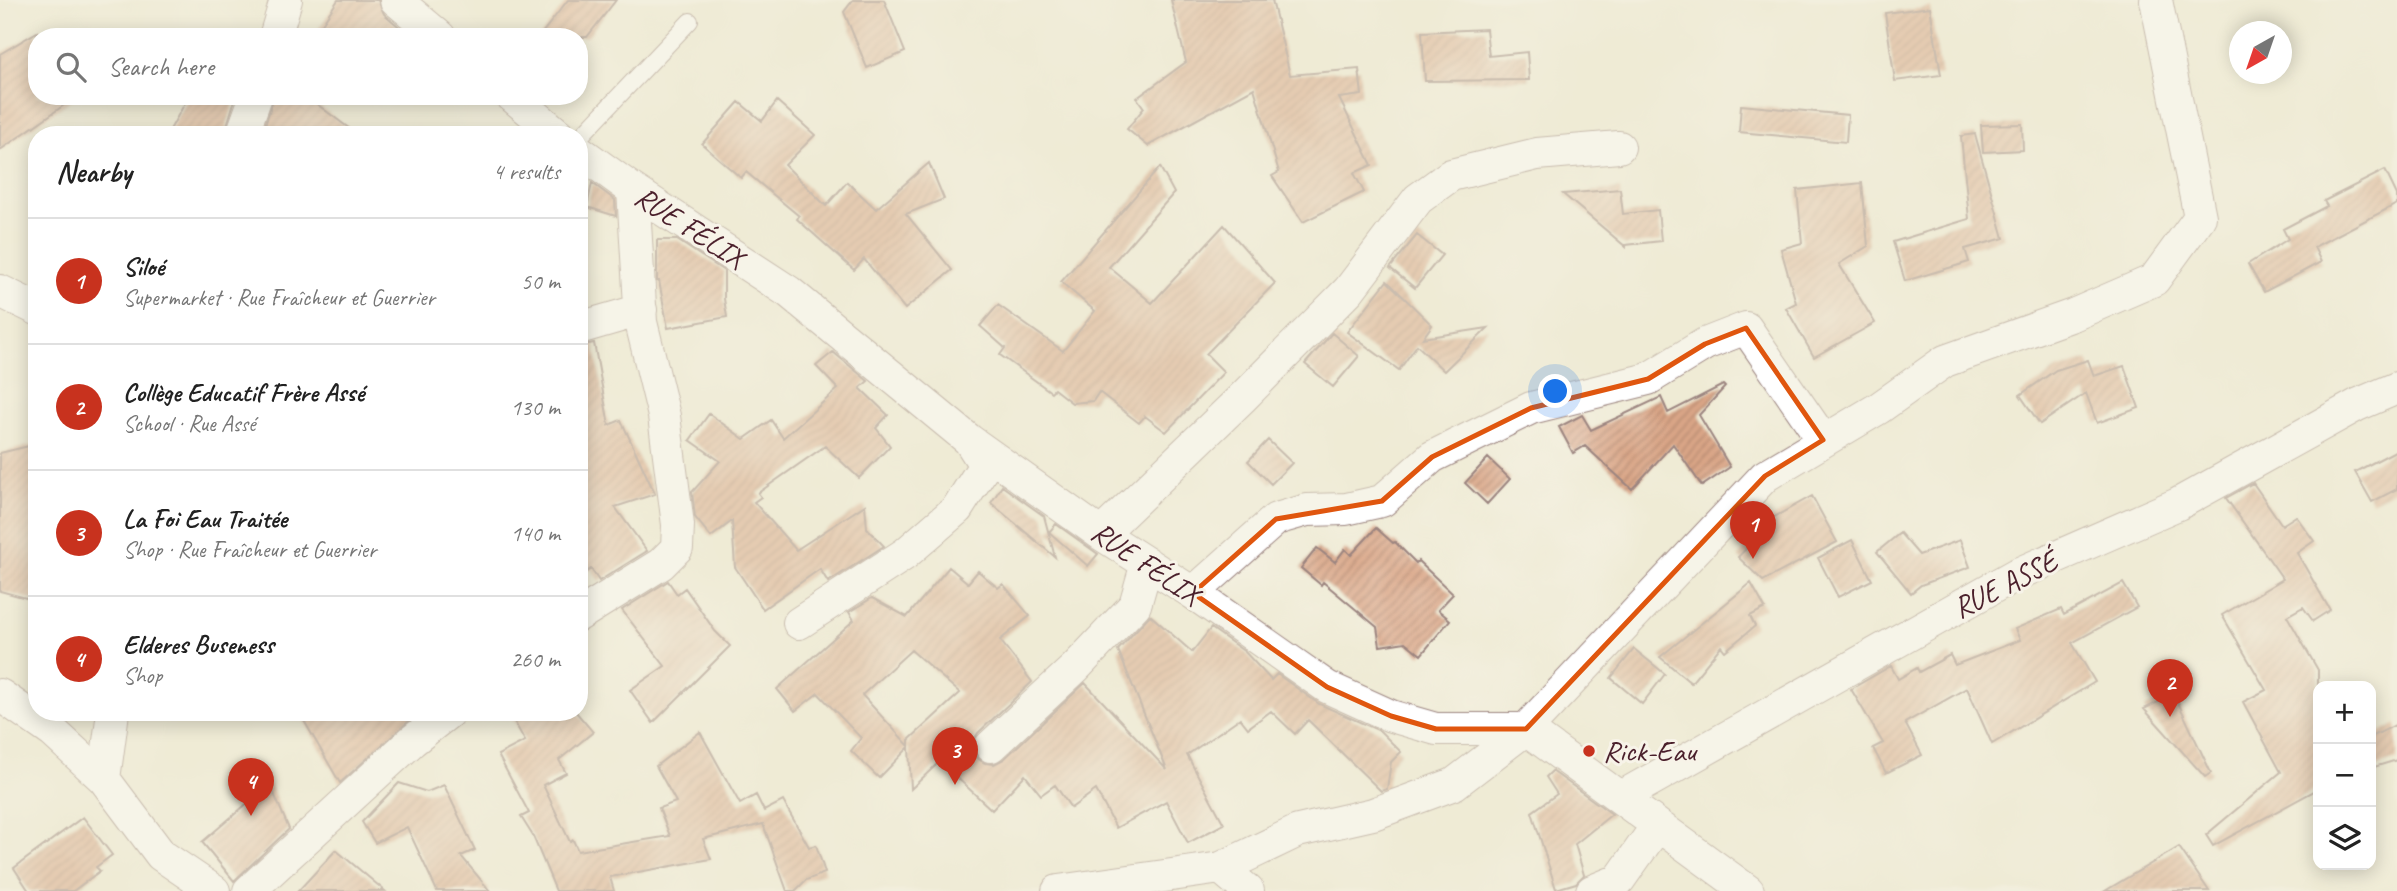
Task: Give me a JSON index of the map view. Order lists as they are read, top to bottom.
{
  "streets": {
    "street": ["RUE FÉLIX", "RUE ASSÉ"]
  },
  "places": ["Rick-Eau"],
  "north": "bottom left",
  "page": {
    "search": "Search here",
    "heading": ["Nearby", "4 results"],
    "list": [
      {
        "mark": "1",
        "name": "Siloé",
        "note": "Supermarket · Rue Fraîcheur et Guerrier",
        "value": "50 m"
      },
      {
        "mark": "2",
        "name": "Collège Educatif Frère Assé",
        "note": "School · Rue Assé",
        "value": "130 m"
      },
      {
        "mark": "3",
        "name": "La Foi Eau Traitée",
        "note": "Shop · Rue Fraîcheur et Guerrier",
        "value": "140 m"
      },
      {
        "mark": "4",
        "name": "Elderes Buseness",
        "note": "Shop",
        "value": "260 m"
      }
    ],
    "pins": [
      "1",
      "2",
      "3",
      "4"
    ],
    "map_buttons": ["+", "−"]
  }
}
